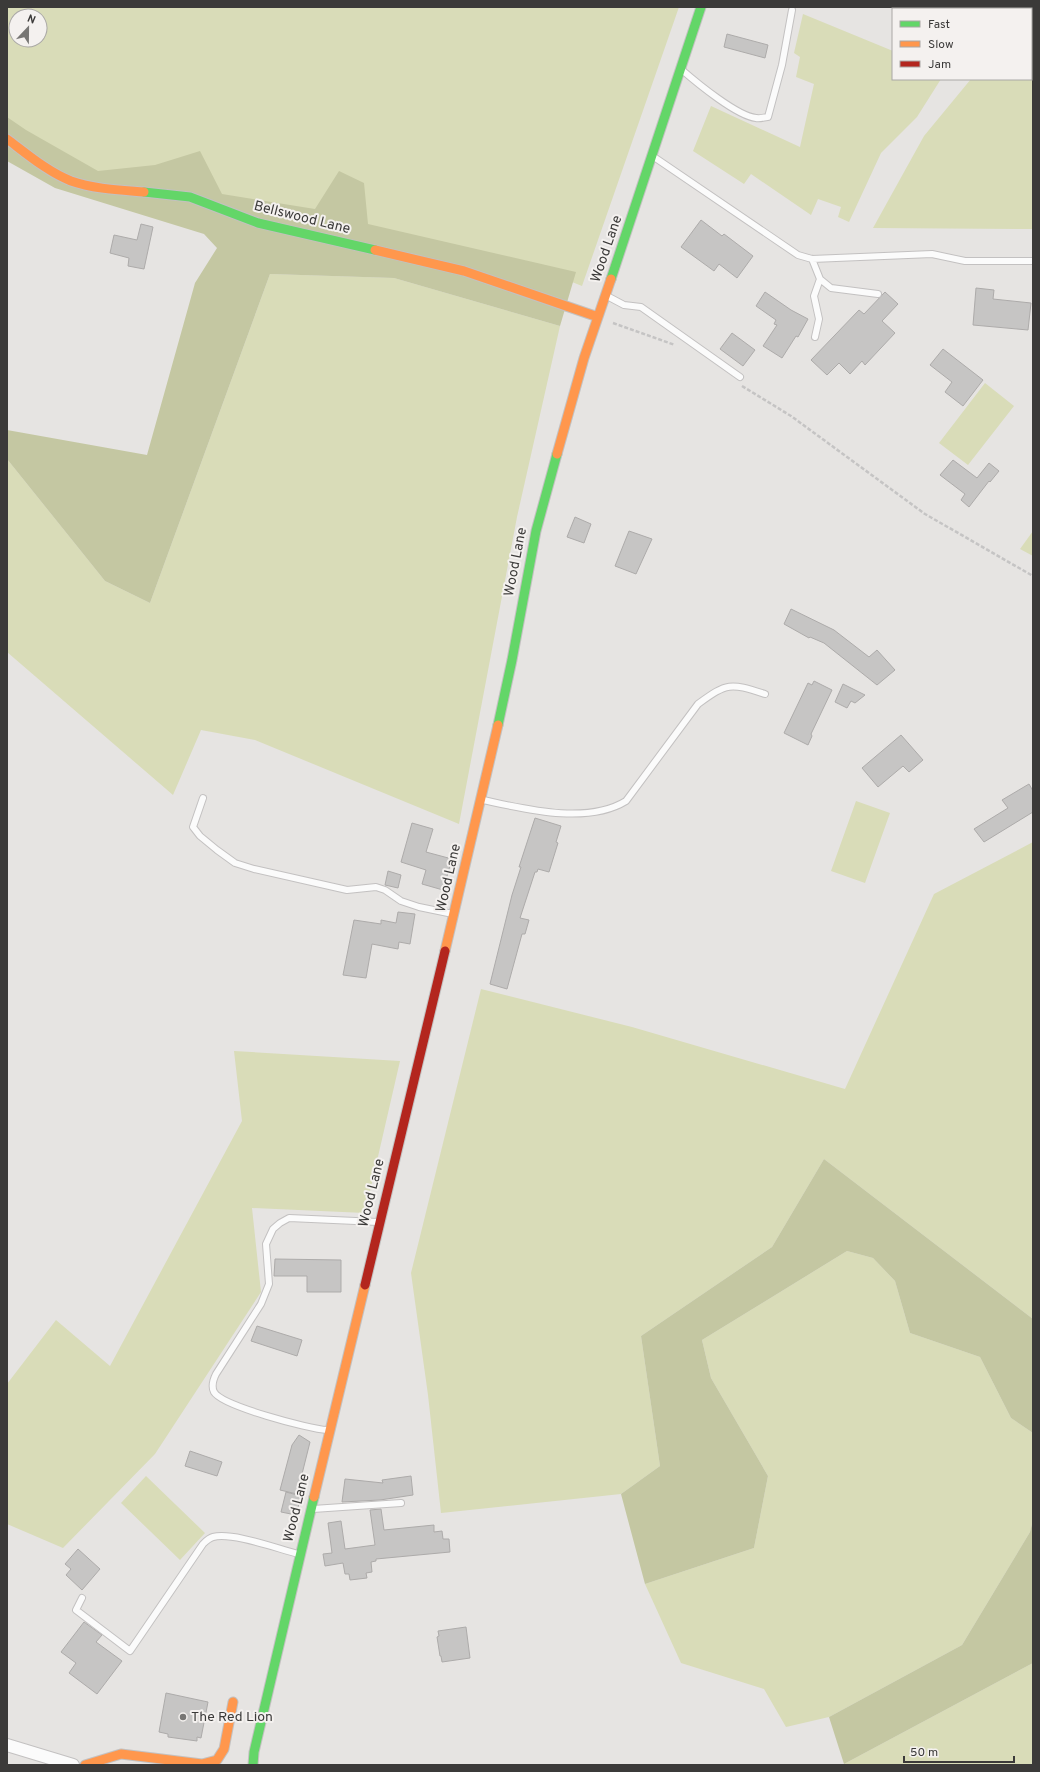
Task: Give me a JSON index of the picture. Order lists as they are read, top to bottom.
{
  "streets": {
    "street": ["Bellswood Lane", "Wood Lane"]
  },
  "crossings": [
    ["Bellswood Lane", "Wood Lane"]
  ],
  "places": ["The Red Lion"],
  "legend": ["Fast", "Slow", "Jam"],
  "scale_bar": "50 m",
  "north": "top"
}
